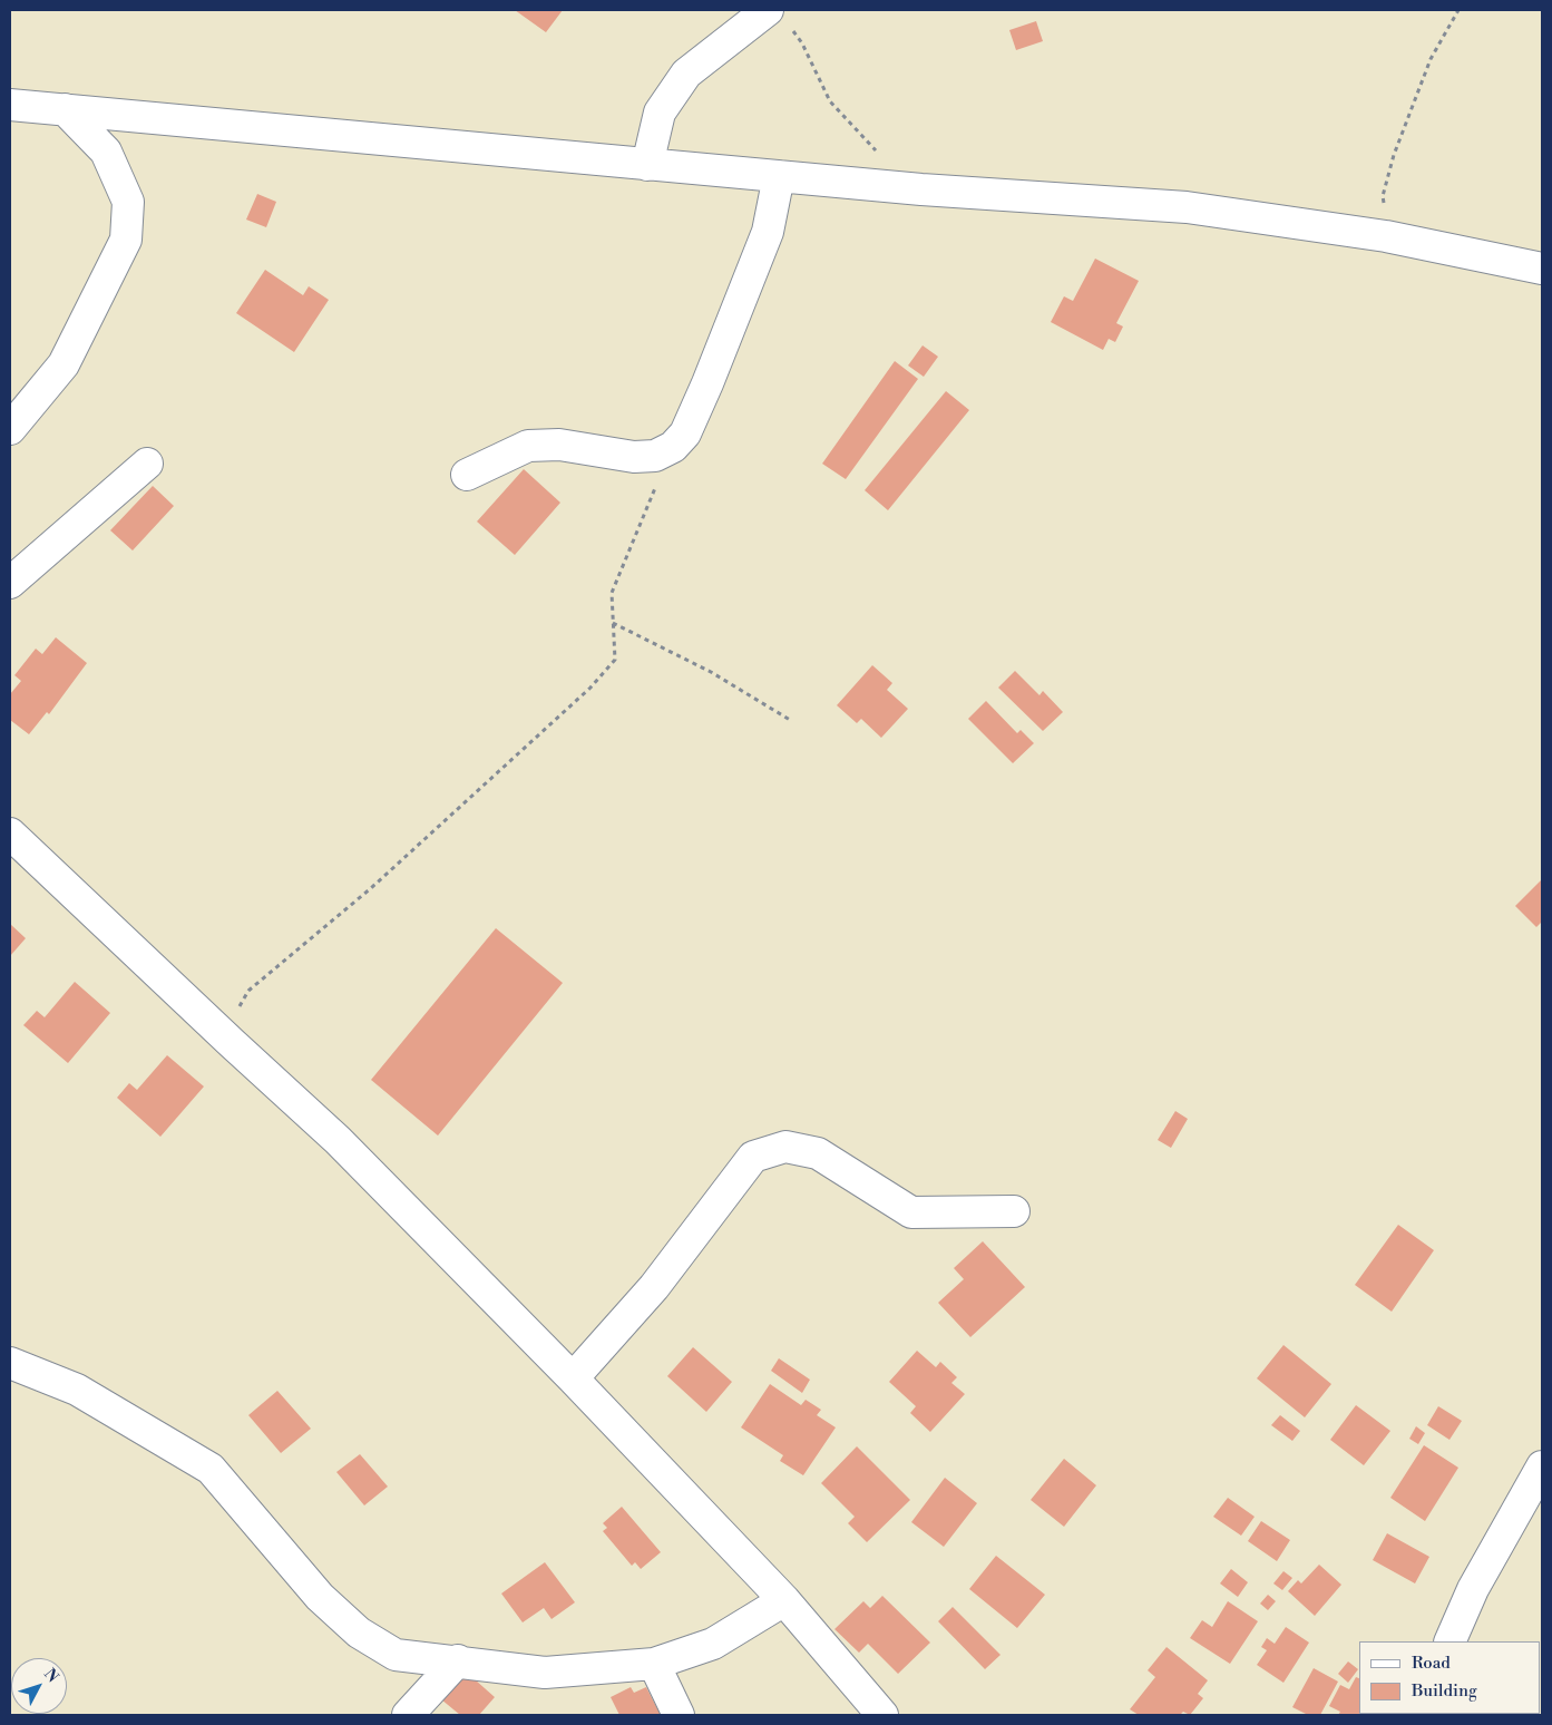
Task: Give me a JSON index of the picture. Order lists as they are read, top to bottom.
{
  "legend": ["Road", "Building"],
  "north": "top right"
}
